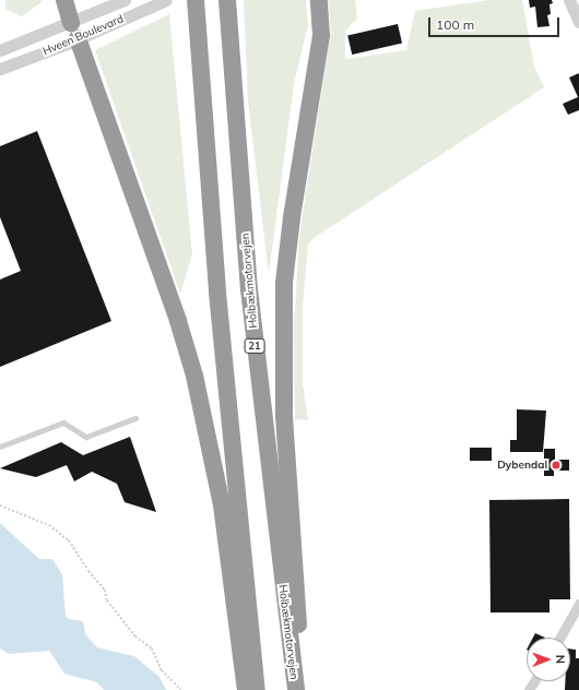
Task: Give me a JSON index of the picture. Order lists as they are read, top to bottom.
{
  "streets": {
    "highway": ["Holbækmotorvejen", "21"],
    "street": ["Hveen Boulevard"]
  },
  "places": ["Dybendal"],
  "scale_bar": "100 m",
  "north": "right"
}
